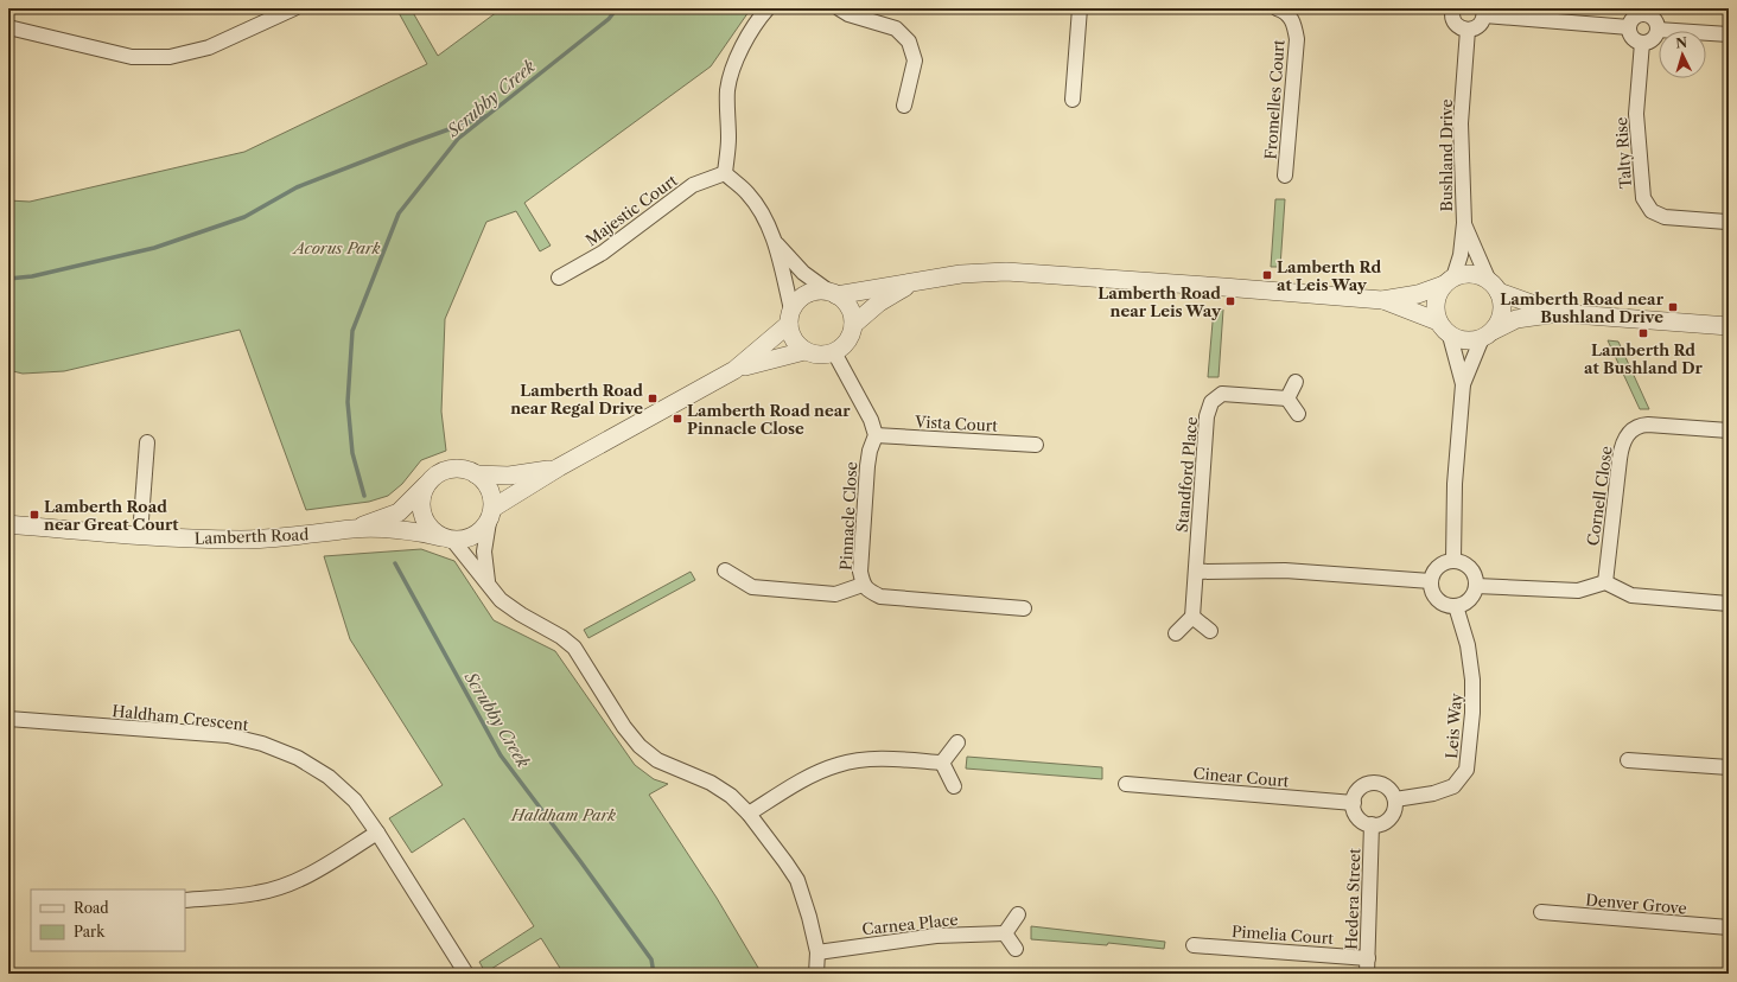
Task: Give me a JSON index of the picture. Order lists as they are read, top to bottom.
{
  "streets": {
    "street": [
      "Fromelles Court",
      "Talty Rise",
      "Bushland Drive",
      "Majestic Court",
      "Vista Court",
      "Standford Place",
      "Cornell Close",
      "Pinnacle Close",
      "Lamberth Road",
      "Haldham Crescent",
      "Leis Way",
      "Cinear Court",
      "Hedera Street",
      "Denver Grove",
      "Carnea Place",
      "Pimelia Court"
    ]
  },
  "crossings": [
    ["Bushland Drive", "Lamberth Road"],
    ["Vista Court", "Pinnacle Close"],
    ["Leis Way", "Cinear Court"],
    ["Leis Way", "Hedera Street"],
    ["Cinear Court", "Hedera Street"],
    ["Hedera Street", "Pimelia Court"]
  ],
  "water": ["Scrubby Creek"],
  "parks": ["Acorus Park", "Haldham Park"],
  "places": {
    "transit": [
      "Lamberth Rd at Leis Way",
      "Lamberth Road near Leis Way",
      "Lamberth Road near Bushland Drive",
      "Lamberth Rd at Bushland Dr",
      "Lamberth Road near Regal Drive",
      "Lamberth Road near Pinnacle Close",
      "Lamberth Road near Great Court"
    ]
  },
  "legend": ["Road", "Park"],
  "north": "top"
}
